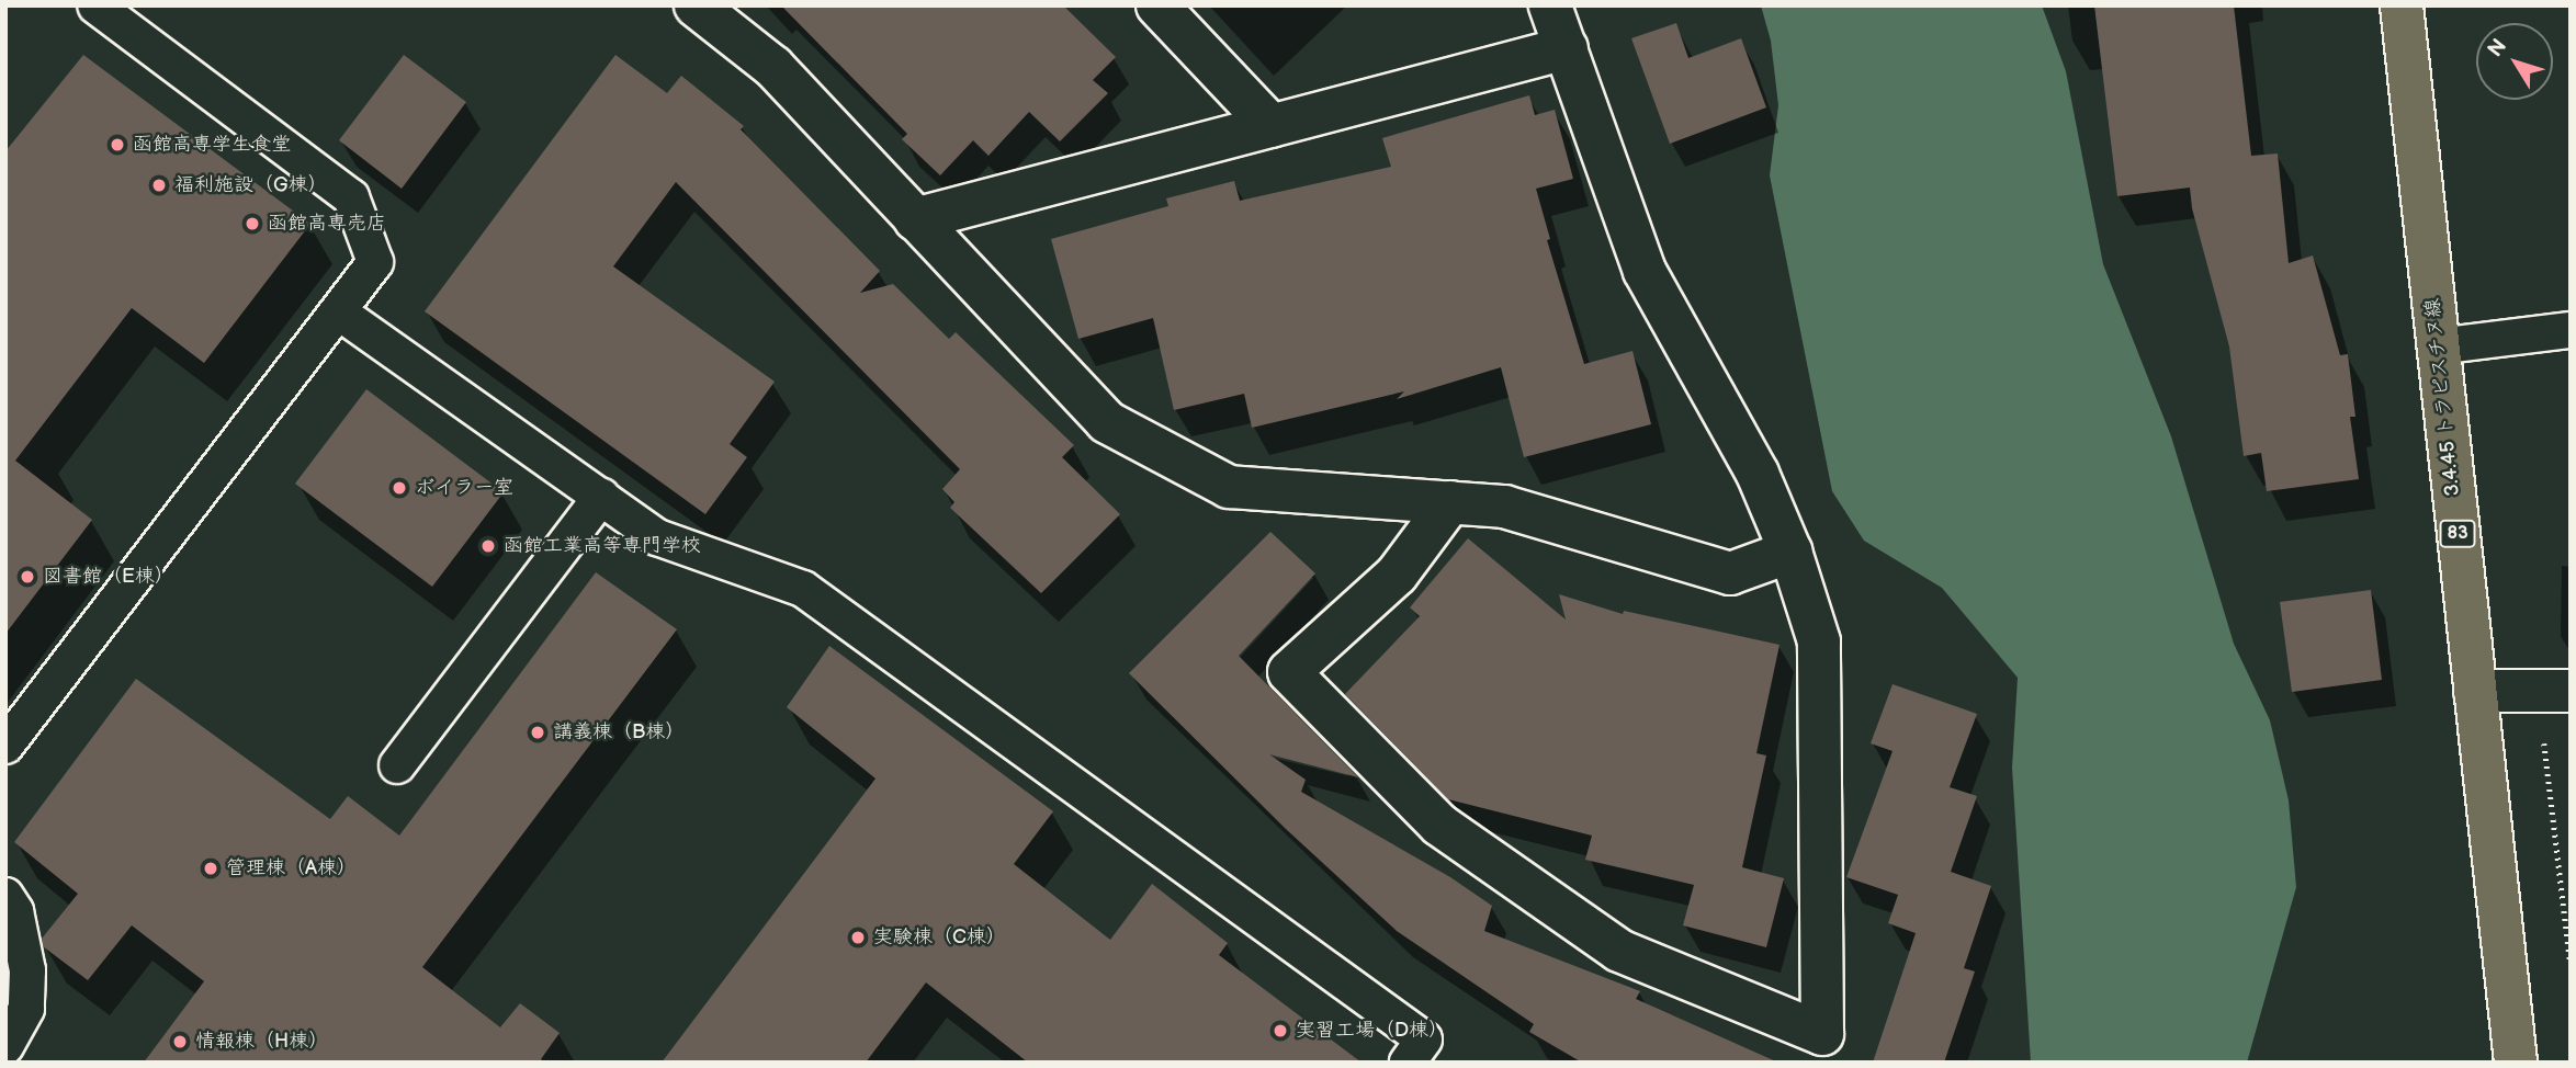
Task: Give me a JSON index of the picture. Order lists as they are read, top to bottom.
{
  "streets": {
    "main road": ["3.4.45 トラピスチヌ線", "83"]
  },
  "places": [
    "函館高専学生食堂",
    "福利施設（G棟）",
    "函館高専売店",
    "ボイラー室",
    "函館工業高等専門学校",
    "図書館（E棟）",
    "講義棟（B棟）",
    "管理棟（A棟）",
    "実験棟（C棟）",
    "実習工場（D棟）",
    "情報棟（H棟）"
  ],
  "north": "top left"
}
